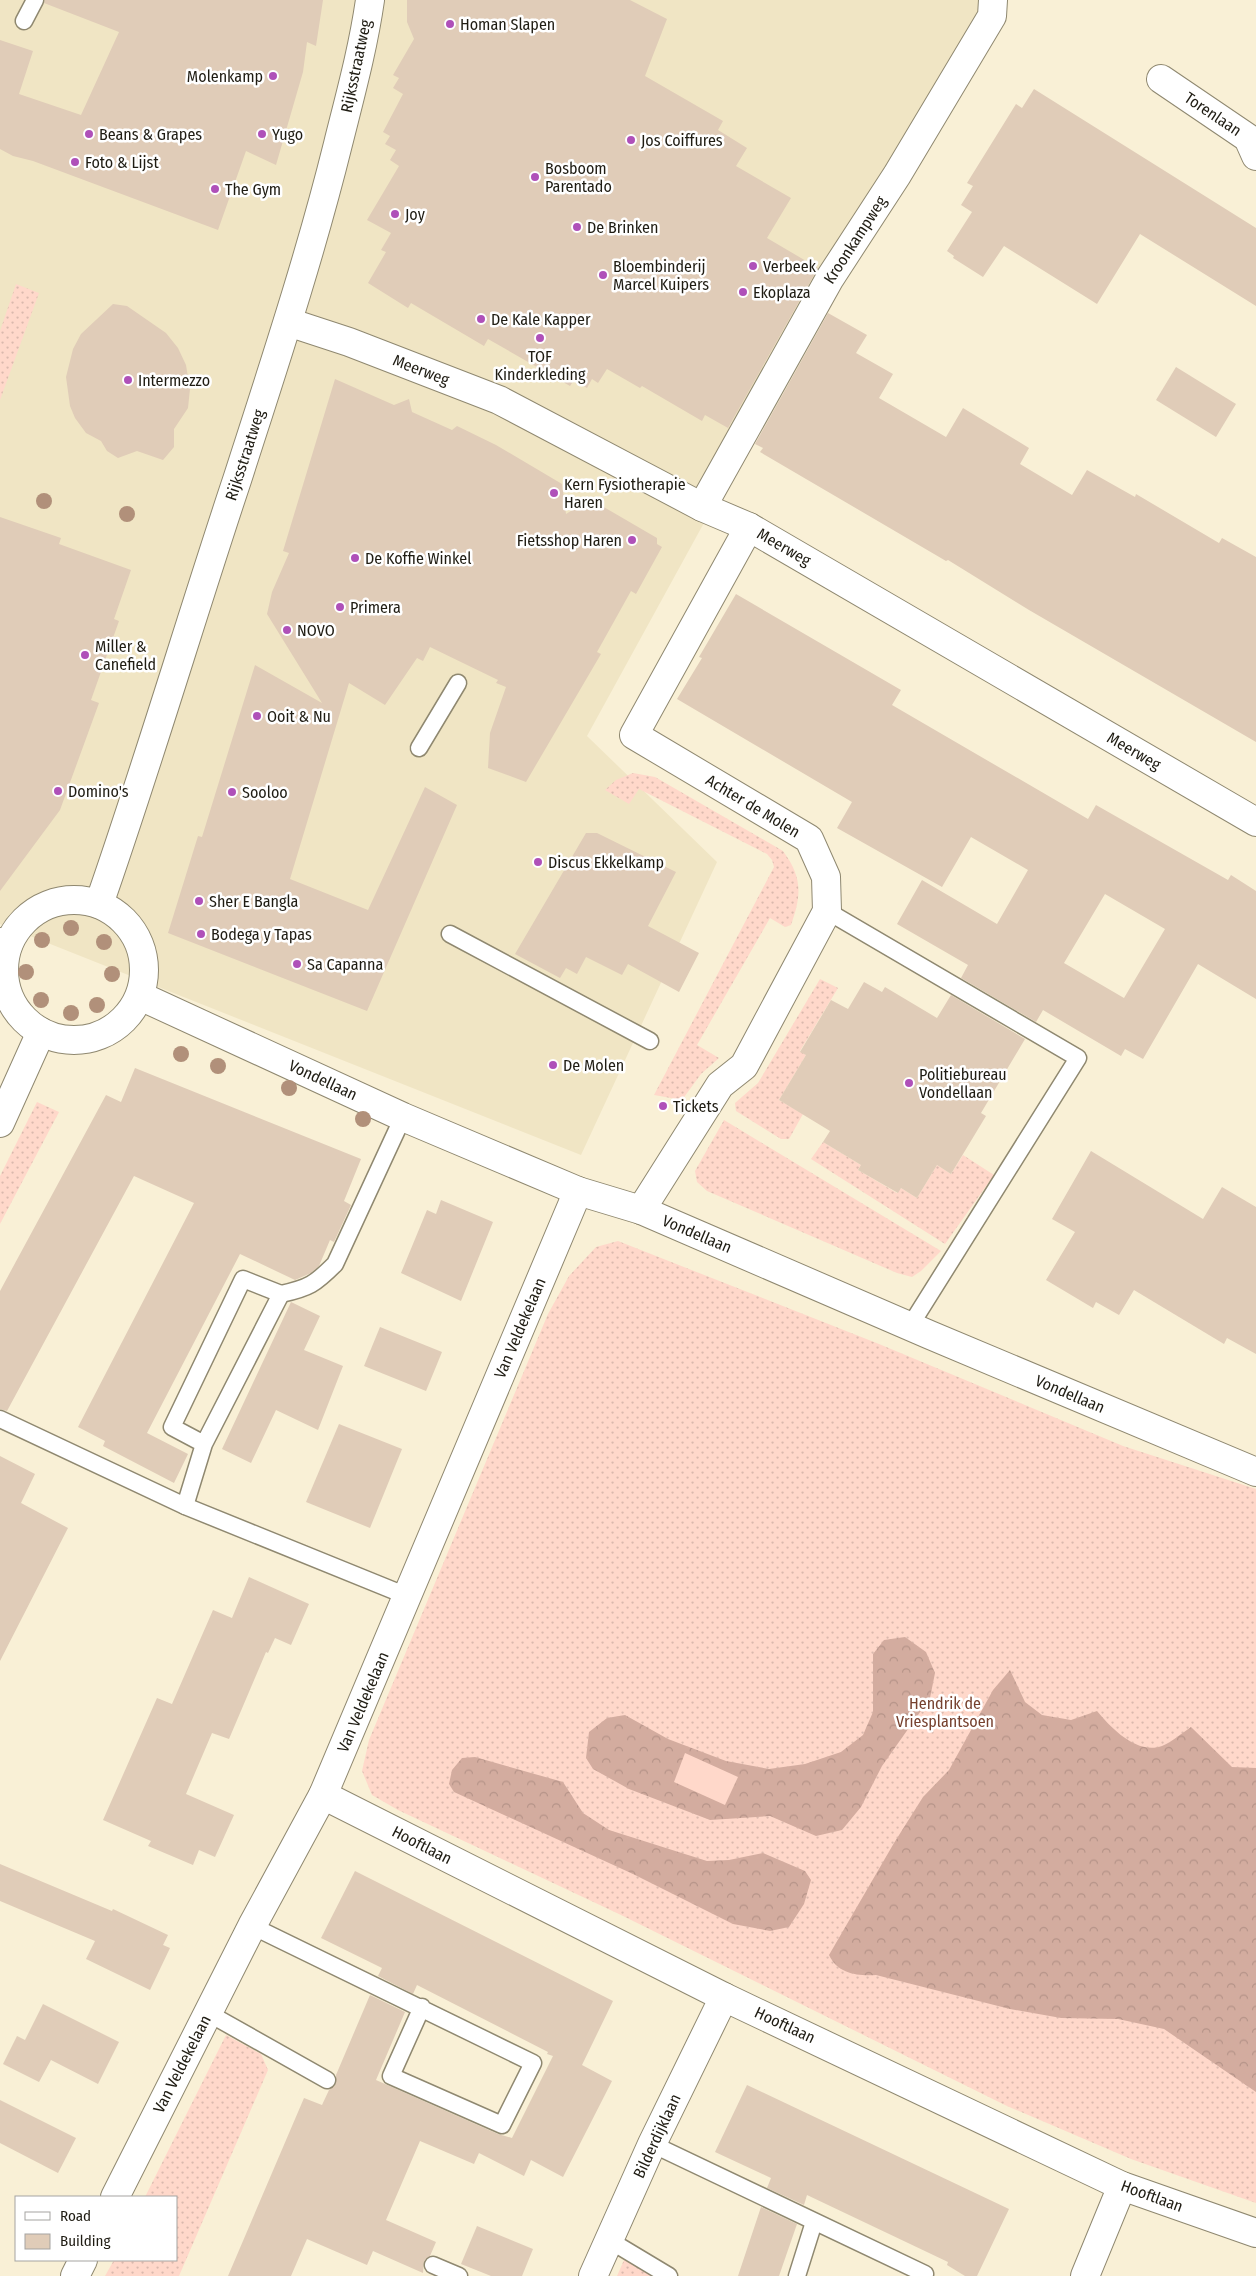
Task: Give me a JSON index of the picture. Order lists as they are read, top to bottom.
{
  "streets": {
    "street": [
      "Rijksstraatweg",
      "Torenlaan",
      "Kroonkampweg",
      "Meerweg",
      "Achter de Molen",
      "Vondellaan",
      "Van Veldekelaan",
      "Hooftlaan",
      "Bilderdijklaan"
    ]
  },
  "crossings": [
    ["Rijksstraatweg", "Meerweg"],
    ["Rijksstraatweg", "Vondellaan"],
    ["Kroonkampweg", "Meerweg"],
    ["Meerweg", "Achter de Molen"],
    ["Achter de Molen", "Vondellaan"],
    ["Vondellaan", "Van Veldekelaan"],
    ["Van Veldekelaan", "Hooftlaan"],
    ["Hooftlaan", "Bilderdijklaan"]
  ],
  "parks": ["Hendrik de Vriesplantsoen"],
  "places": [
    "Homan Slapen",
    "Molenkamp",
    "Beans & Grapes",
    "Yugo",
    "Jos Coiffures",
    "Foto & Lijst",
    "Bosboom Parentado",
    "The Gym",
    "Joy",
    "De Brinken",
    "Verbeek",
    "Bloembinderij Marcel Kuipers",
    "Ekoplaza",
    "De Kale Kapper",
    "TOF Kinderkleding",
    "Intermezzo",
    "Kern Fysiotherapie Haren",
    "Fietsshop Haren",
    "De Koffie Winkel",
    "Primera",
    "NOVO",
    "Miller & Canefield",
    "Ooit & Nu",
    "Domino's",
    "Sooloo",
    "Discus Ekkelkamp",
    "Sher E Bangla",
    "Bodega y Tapas",
    "Sa Capanna",
    "De Molen",
    "Politiebureau Vondellaan",
    "Tickets"
  ],
  "legend": ["Road", "Building"]
}
